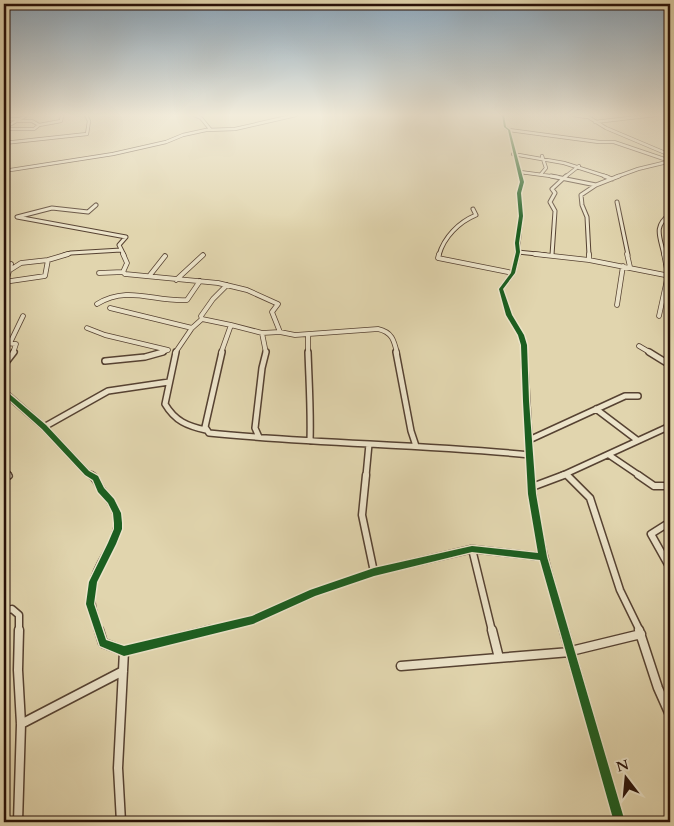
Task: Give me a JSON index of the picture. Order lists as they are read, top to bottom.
{
  "north": "top"
}
